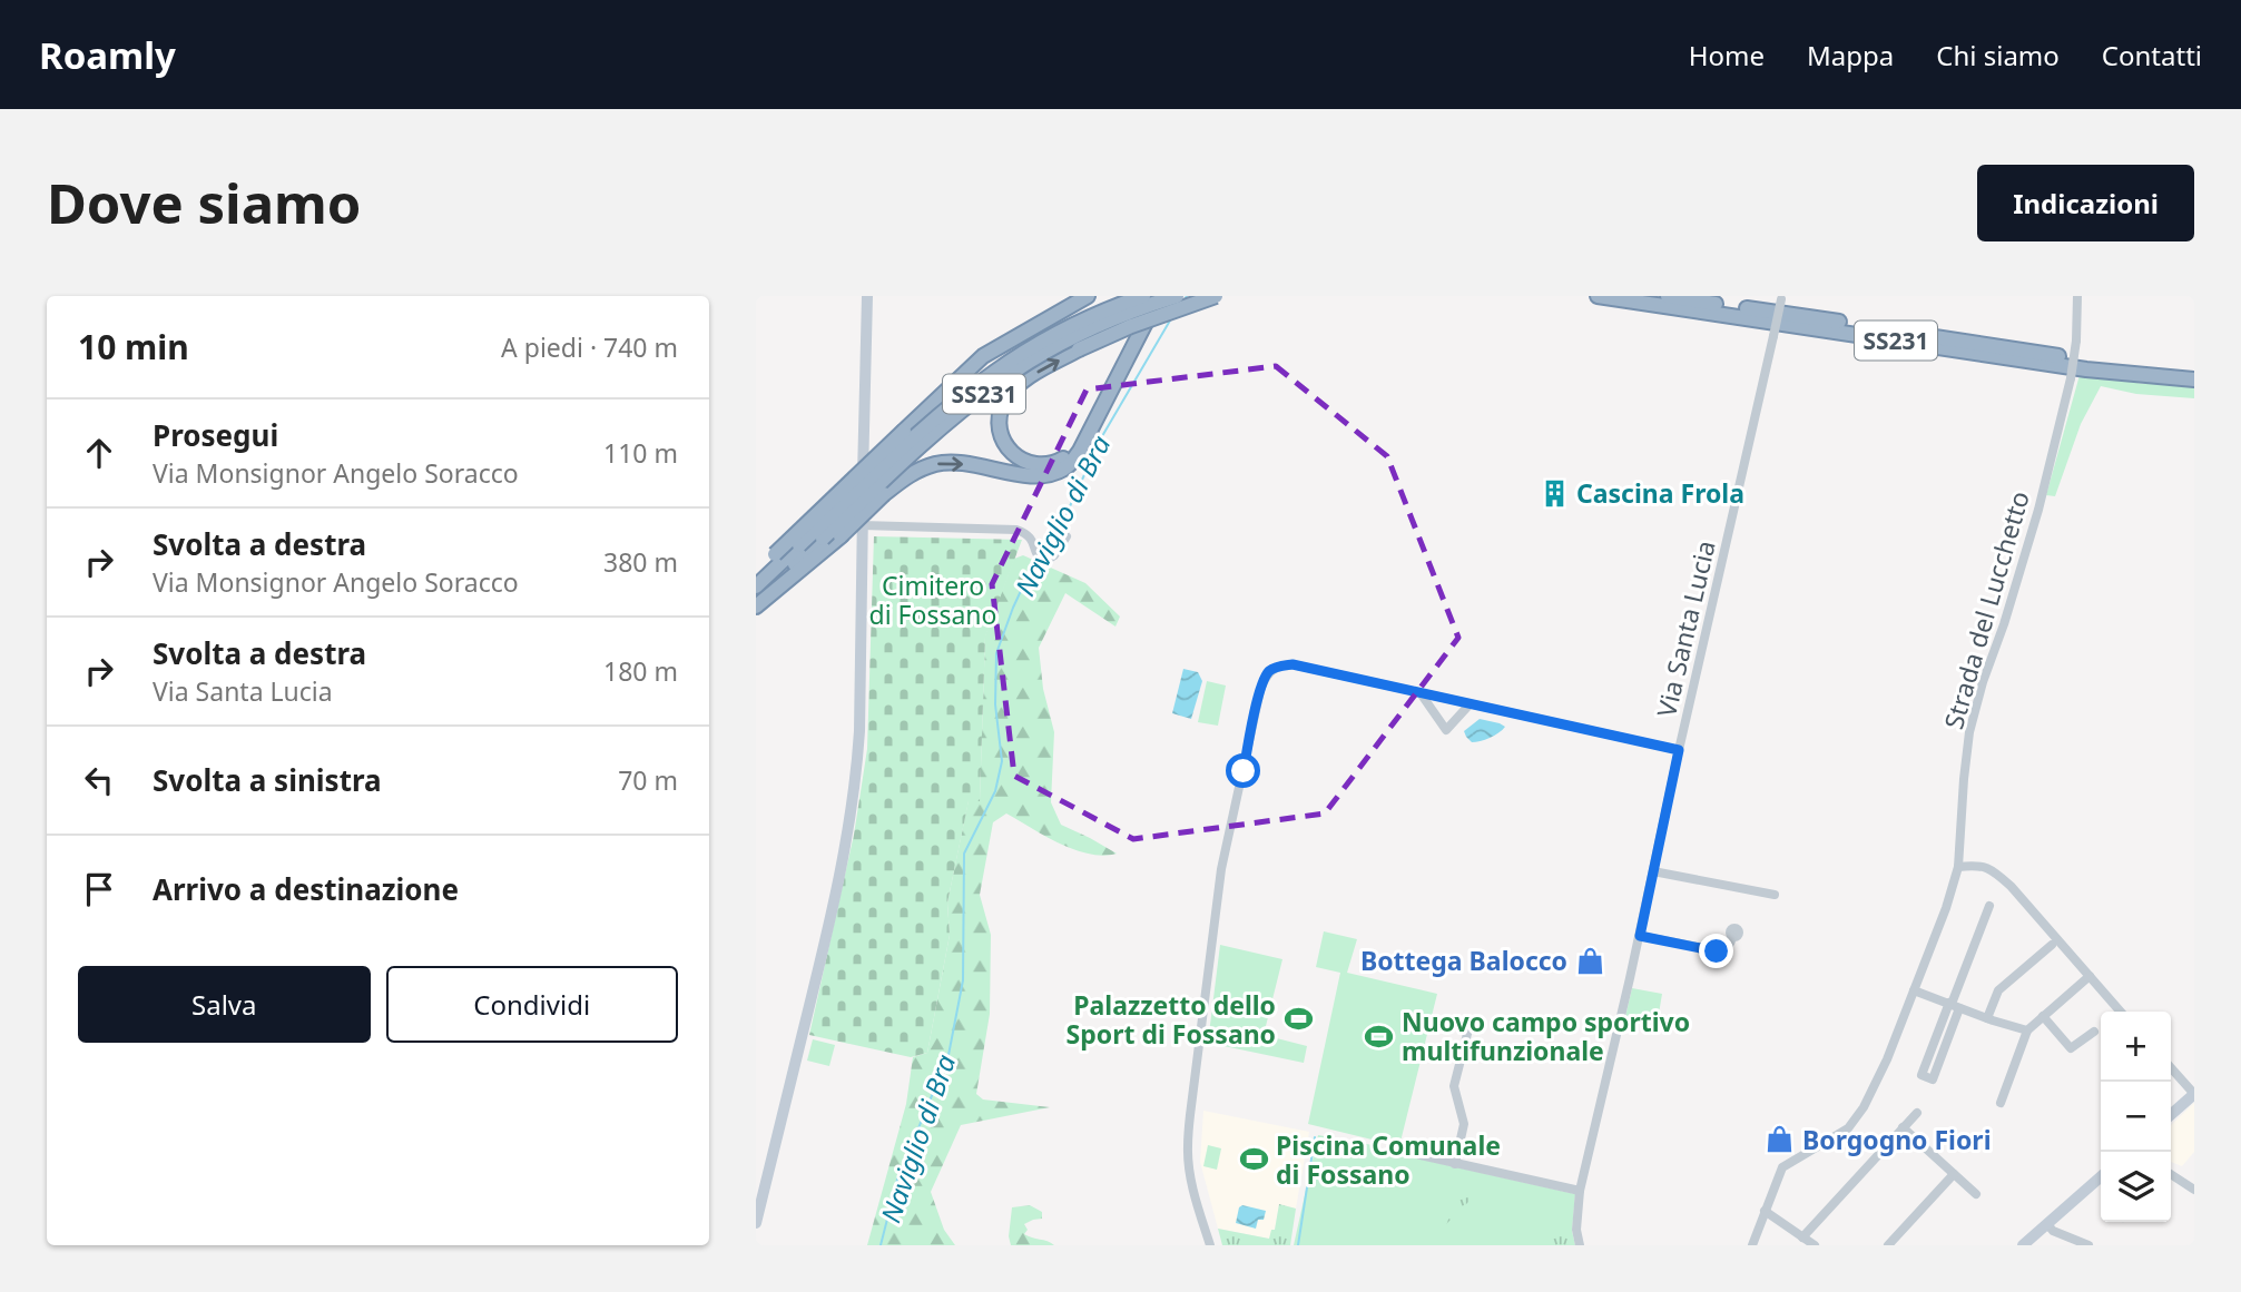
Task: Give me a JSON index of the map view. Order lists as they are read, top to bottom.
{
  "streets": {
    "highway": ["SS231"],
    "street": ["Strada del Lucchetto", "Via Santa Lucia"]
  },
  "water": ["Naviglio di Bra"],
  "parks": ["Cimitero di Fossano"],
  "places": {
    "building": ["Cascina Frola"],
    "shop": ["Bottega Balocco", "Borgogno Fiori"],
    "sports": ["Palazzetto dello Sport di Fossano", "Nuovo campo sportivo multifunzionale", "Piscina Comunale di Fossano"]
  },
  "page": {
    "header": "Roamly",
    "nav": [
      "Home",
      "Mappa",
      "Chi siamo",
      "Contatti"
    ],
    "buttons": [
      "Indicazioni",
      ["Salva", "Condividi"]
    ],
    "title": "Dove siamo",
    "heading": ["10 min", "A piedi · 740 m"],
    "list": [
      ["Prosegui", "Via Monsignor Angelo Soracco", "110 m"],
      ["Svolta a destra", "Via Monsignor Angelo Soracco", "380 m"],
      ["Svolta a destra", "Via Santa Lucia", "180 m"],
      ["Svolta a sinistra", "70 m"],
      "Arrivo a destinazione"
    ],
    "map_buttons": ["+", "−"]
  }
}
